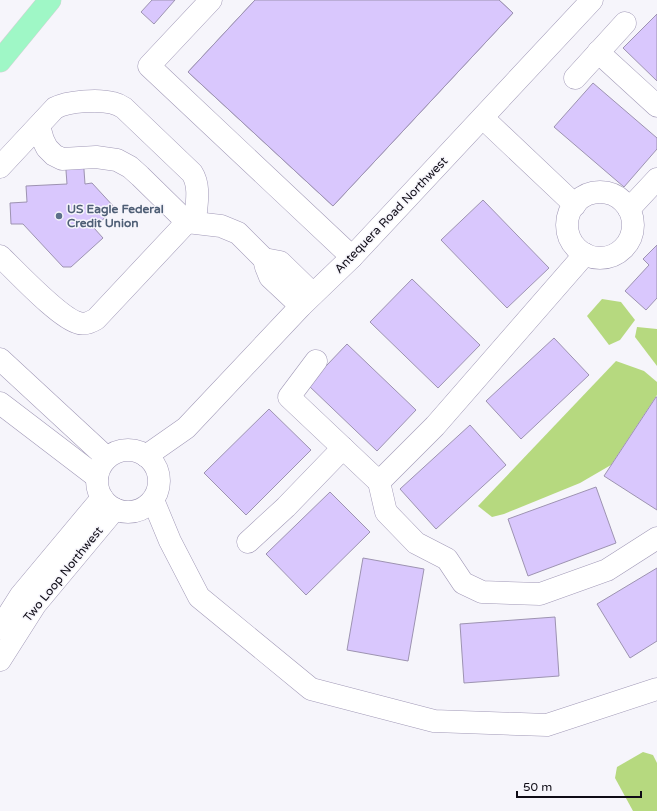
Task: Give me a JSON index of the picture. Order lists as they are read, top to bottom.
{
  "streets": {
    "street": ["Antequera Road Northwest", "Two Loop Northwest"]
  },
  "crossings": [
    ["Antequera Road Northwest", "Two Loop Northwest"]
  ],
  "places": ["US Eagle Federal Credit Union"],
  "scale_bar": "50 m"
}
